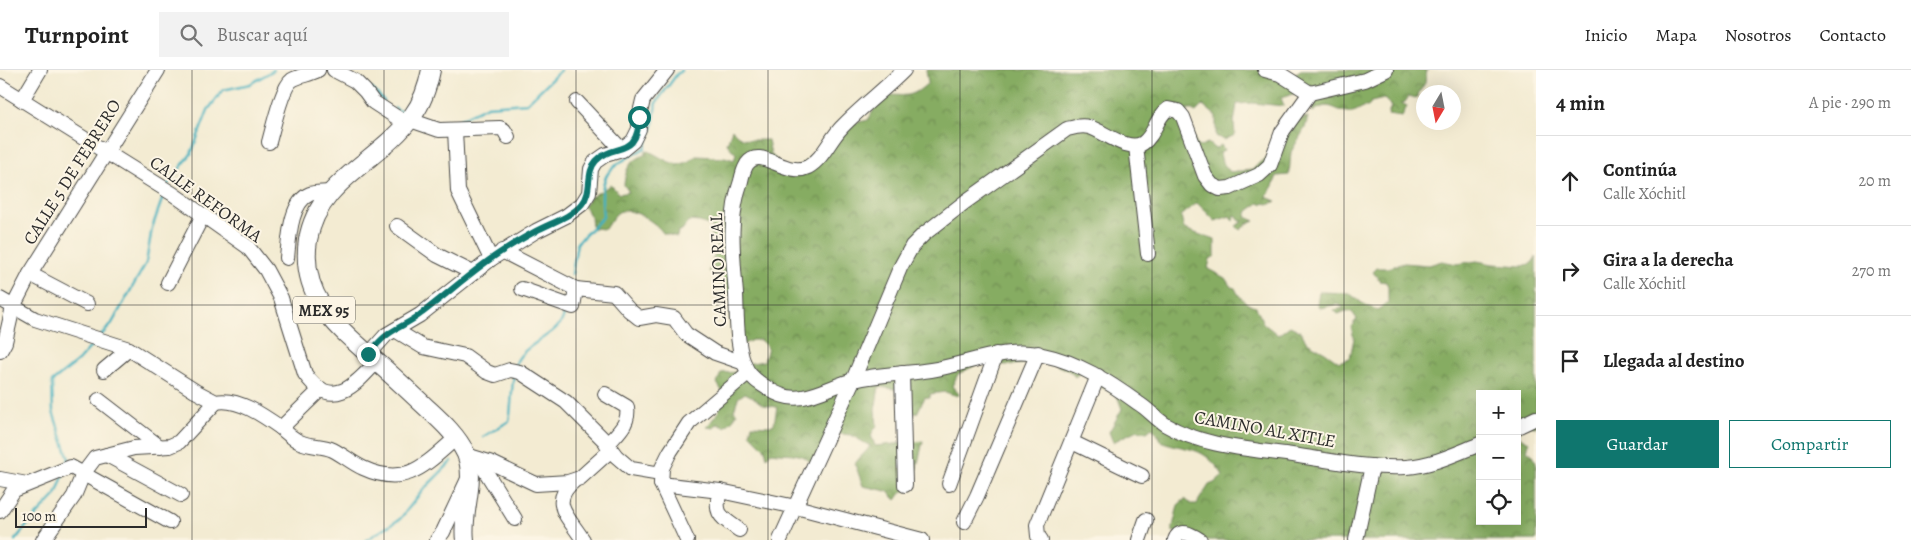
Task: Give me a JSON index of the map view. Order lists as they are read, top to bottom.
{
  "streets": {
    "main road": ["MEX 95"],
    "street": [
      "CALLE 5 DE FEBRERO",
      "CALLE REFORMA",
      "CAMINO REAL",
      "CAMINO AL XITLE"
    ]
  },
  "crossings": [
    ["CALLE 5 DE FEBRERO", "CALLE REFORMA"]
  ],
  "scale_bar": "100 m",
  "north": "bottom",
  "page": {
    "header": "Turnpoint",
    "search": "Buscar aquí",
    "nav": [
      "Inicio",
      "Mapa",
      "Nosotros",
      "Contacto"
    ],
    "heading": ["4 min", "A pie · 290 m"],
    "list": [
      ["Continúa", "Calle Xóchitl", "20 m"],
      ["Gira a la derecha", "Calle Xóchitl", "270 m"],
      "Llegada al destino"
    ],
    "map_buttons": ["+", "−"],
    "buttons": ["Guardar", "Compartir"],
    "scale": "100 m"
  }
}
